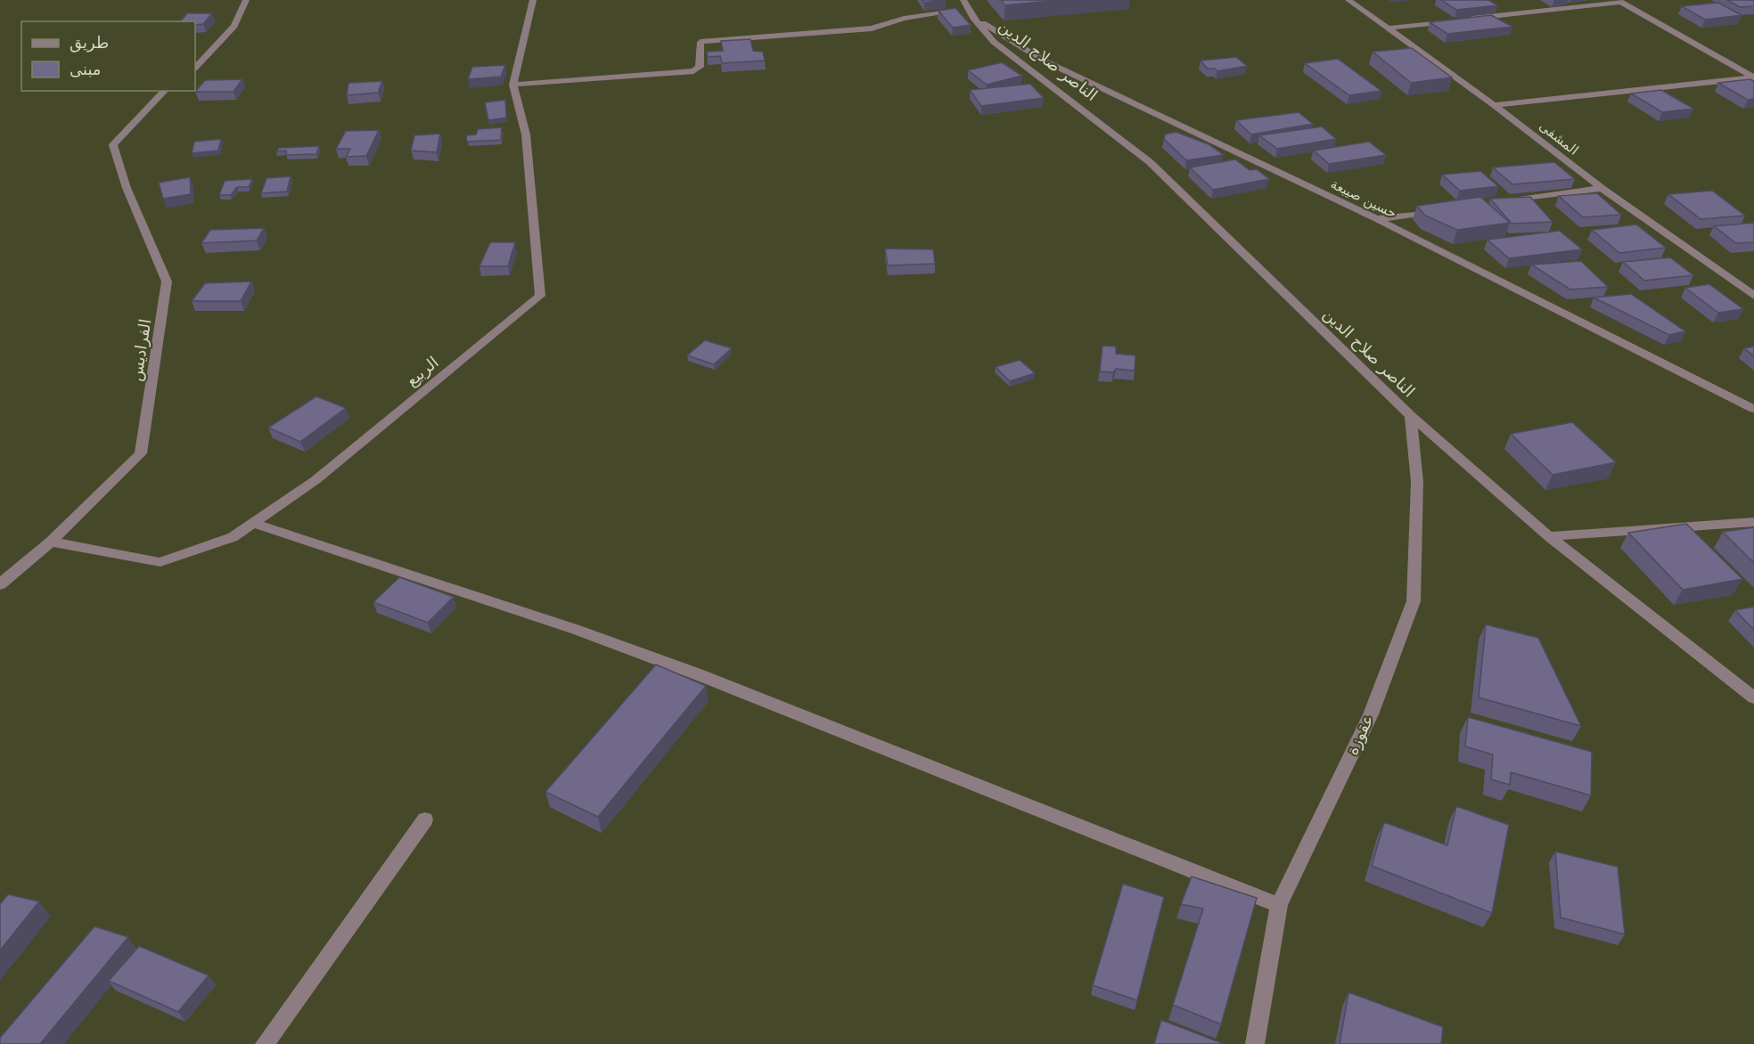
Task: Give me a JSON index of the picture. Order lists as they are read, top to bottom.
{
  "streets": {
    "street": [
      "الناصر صلاح الدين",
      "المشفى",
      "حسين صيبعة",
      "الفراديس",
      "الربيع",
      "عقوزة"
    ]
  },
  "crossings": [
    ["الناصر صلاح الدين", "حسين صيبعة"],
    ["الناصر صلاح الدين", "عقوزة"],
    ["الفراديس", "الربيع"]
  ],
  "legend": ["طريق", "مبنى"]
}
